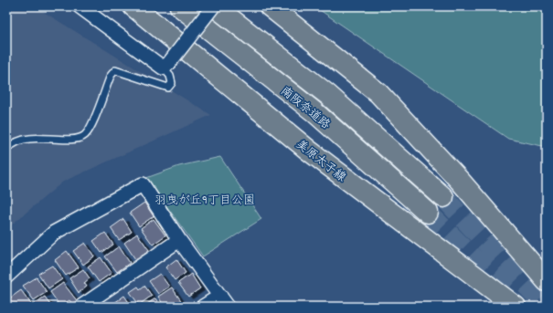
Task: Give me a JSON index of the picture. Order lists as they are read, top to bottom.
{
  "streets": {
    "main road": ["南阪奈道路", "美原太子線"]
  },
  "parks": ["羽曳が丘9丁目公園"]
}
